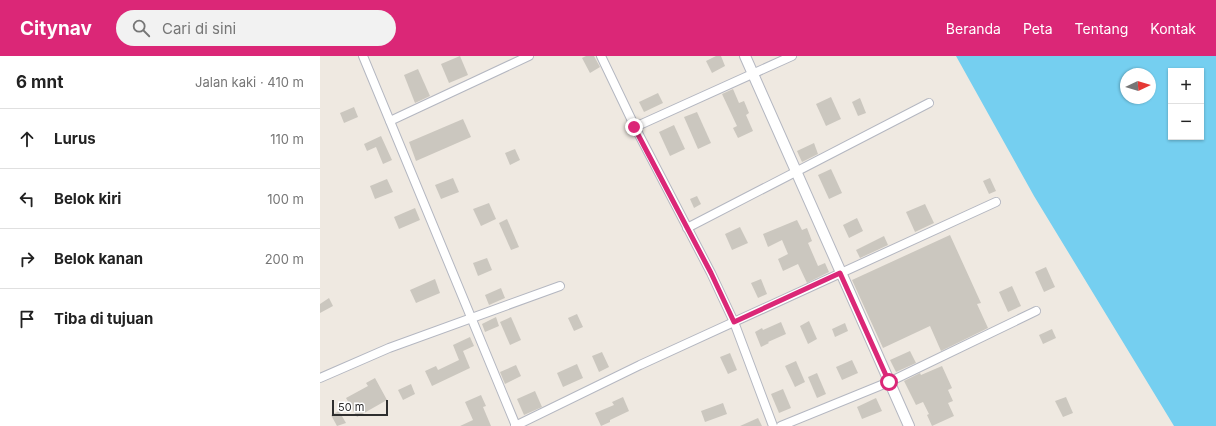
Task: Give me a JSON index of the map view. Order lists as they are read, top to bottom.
{
  "scale_bar": "50 m",
  "north": "right",
  "page": {
    "header": "Citynav",
    "search": "Cari di sini",
    "nav": [
      "Beranda",
      "Peta",
      "Tentang",
      "Kontak"
    ],
    "heading": ["6 mnt", "Jalan kaki · 410 m"],
    "map_buttons": ["+", "−"],
    "list": [
      ["Lurus", "110 m"],
      ["Belok kiri", "100 m"],
      ["Belok kanan", "200 m"],
      "Tiba di tujuan"
    ],
    "scale": "50 m"
  }
}
